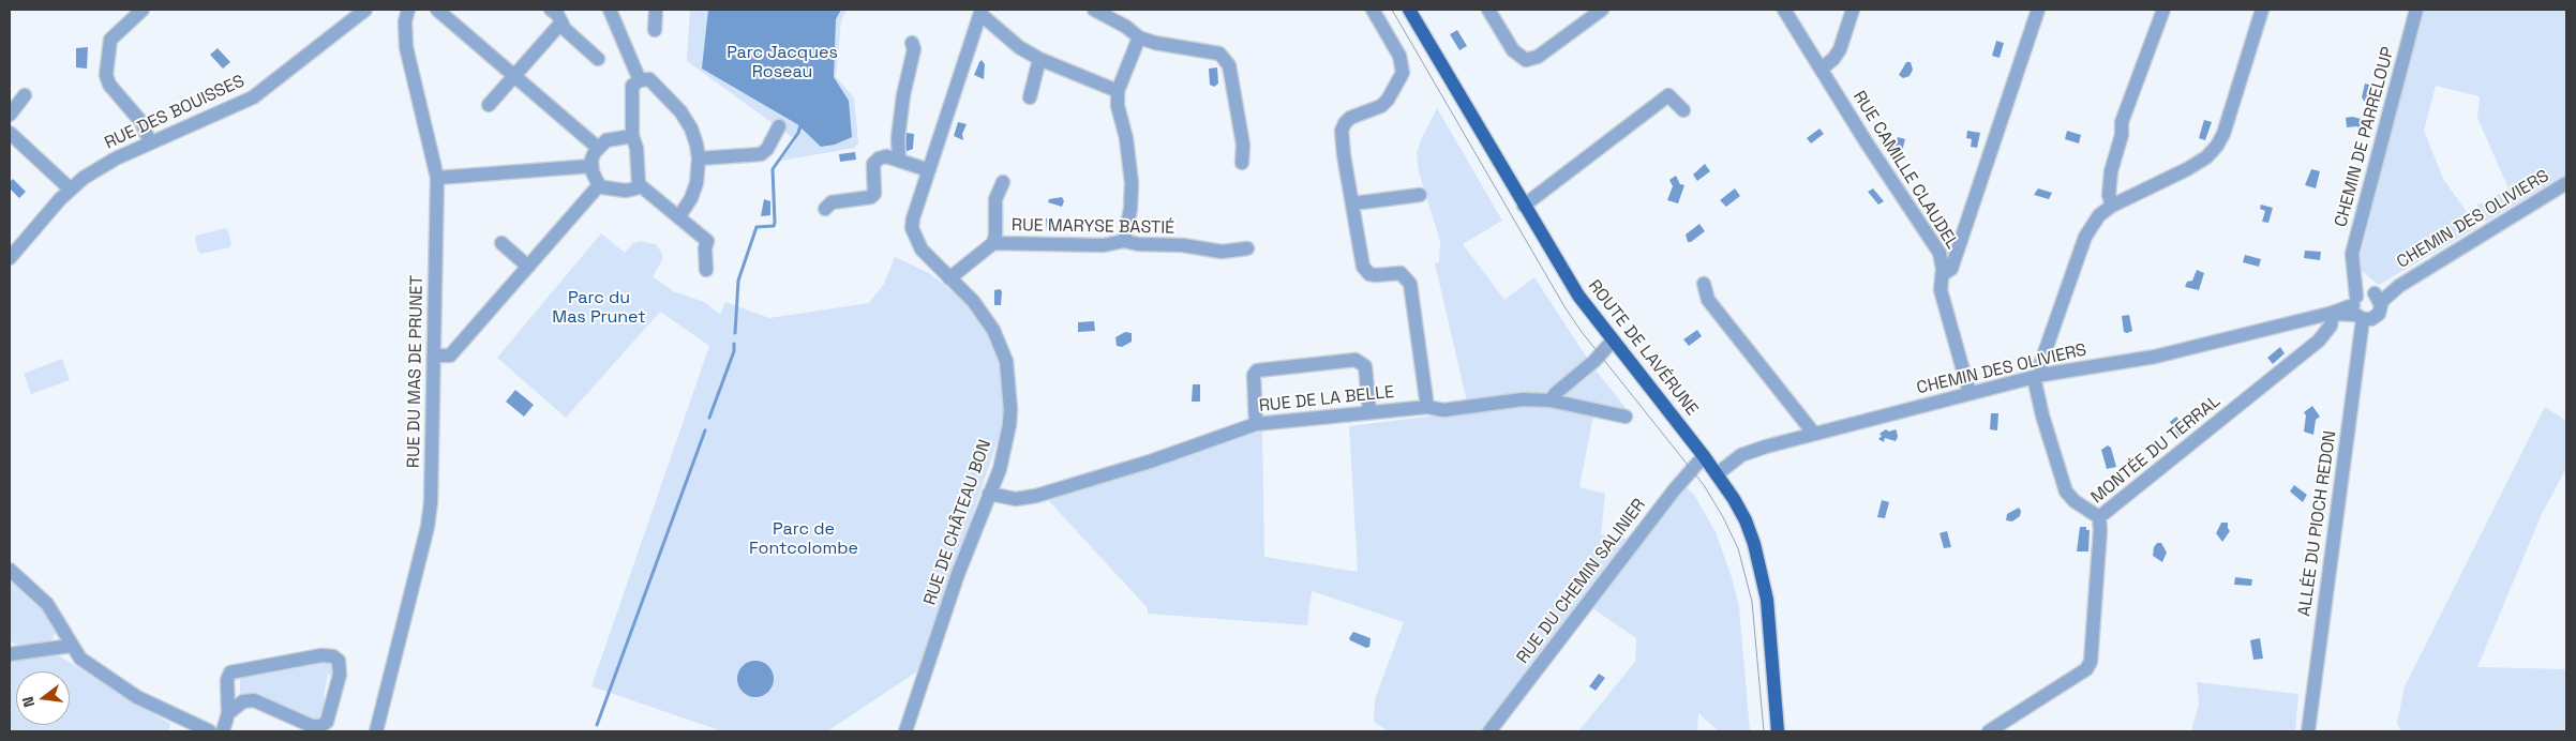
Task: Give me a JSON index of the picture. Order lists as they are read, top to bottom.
{
  "streets": {
    "main road": ["ROUTE DE LAVÉRUNE"],
    "street": [
      "RUE DES BOUISSES",
      "CHEMIN DE PARRELOUP",
      "RUE CAMILLE CLAUDEL",
      "CHEMIN DES OLIVIERS",
      "RUE MARYSE BASTIÉ",
      "RUE DU MAS DE PRUNET",
      "RUE DE LA BELLE",
      "MONTÉE DU TERRAL",
      "RUE DE CHÂTEAU BON",
      "ALLÉE DU PIOCH REDON",
      "RUE DU CHEMIN SALINIER"
    ]
  },
  "crossings": [
    ["CHEMIN DE PARRELOUP", "CHEMIN DES OLIVIERS"],
    ["CHEMIN DE PARRELOUP", "ALLÉE DU PIOCH REDON"],
    ["RUE CAMILLE CLAUDEL", "CHEMIN DES OLIVIERS"],
    ["CHEMIN DES OLIVIERS", "ROUTE DE LAVÉRUNE"],
    ["CHEMIN DES OLIVIERS", "MONTÉE DU TERRAL"],
    ["CHEMIN DES OLIVIERS", "ALLÉE DU PIOCH REDON"],
    ["RUE MARYSE BASTIÉ", "RUE DE CHÂTEAU BON"],
    ["ROUTE DE LAVÉRUNE", "RUE DU CHEMIN SALINIER"],
    ["RUE DE LA BELLE", "RUE DE CHÂTEAU BON"]
  ],
  "parks": ["Parc Jacques Roseau", "Parc du Mas Prunet", "Parc de Fontcolombe"],
  "north": "left"
}
